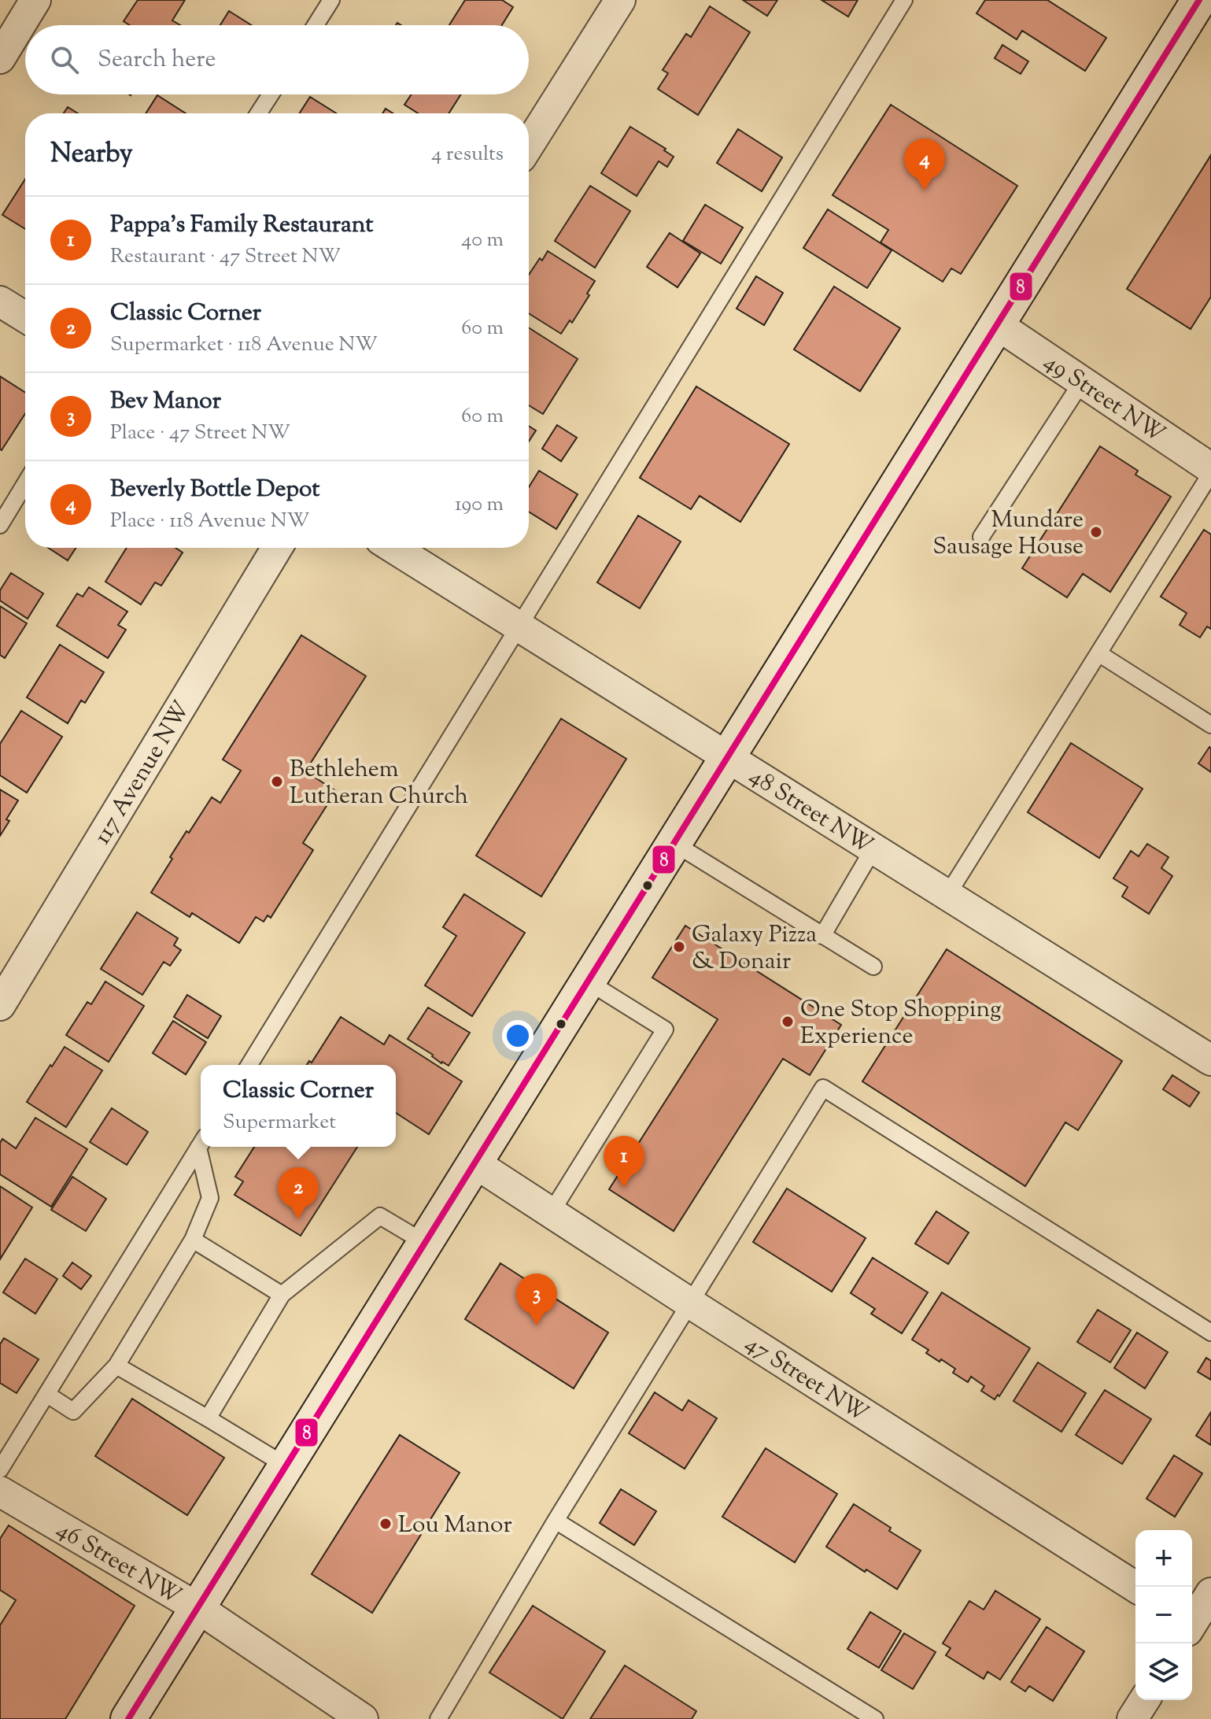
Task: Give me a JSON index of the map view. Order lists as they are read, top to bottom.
{
  "streets": {
    "street": [
      "49 Street NW",
      "117 Avenue NW",
      "48 Street NW",
      "47 Street NW",
      "46 Street NW"
    ]
  },
  "places": [
    "Mundare Sausage House",
    "Bethlehem Lutheran Church",
    "Galaxy Pizza & Donair",
    "One Stop Shopping Experience",
    "Lou Manor"
  ],
  "lines": ["transit line 8"],
  "page": {
    "search": "Search here",
    "heading": ["Nearby", "4 results"],
    "pins": [
      "4",
      "1",
      "2",
      "3"
    ],
    "list": [
      {
        "mark": "1",
        "name": "Pappa's Family Restaurant",
        "note": "Restaurant · 47 Street NW",
        "value": "40 m"
      },
      {
        "mark": "2",
        "name": "Classic Corner",
        "note": "Supermarket · 118 Avenue NW",
        "value": "60 m"
      },
      {
        "mark": "3",
        "name": "Bev Manor",
        "note": "Place · 47 Street NW",
        "value": "60 m"
      },
      {
        "mark": "4",
        "name": "Beverly Bottle Depot",
        "note": "Place · 118 Avenue NW",
        "value": "190 m"
      }
    ],
    "popup": ["Classic Corner", "Supermarket"],
    "map_buttons": ["+", "−"]
  }
}
